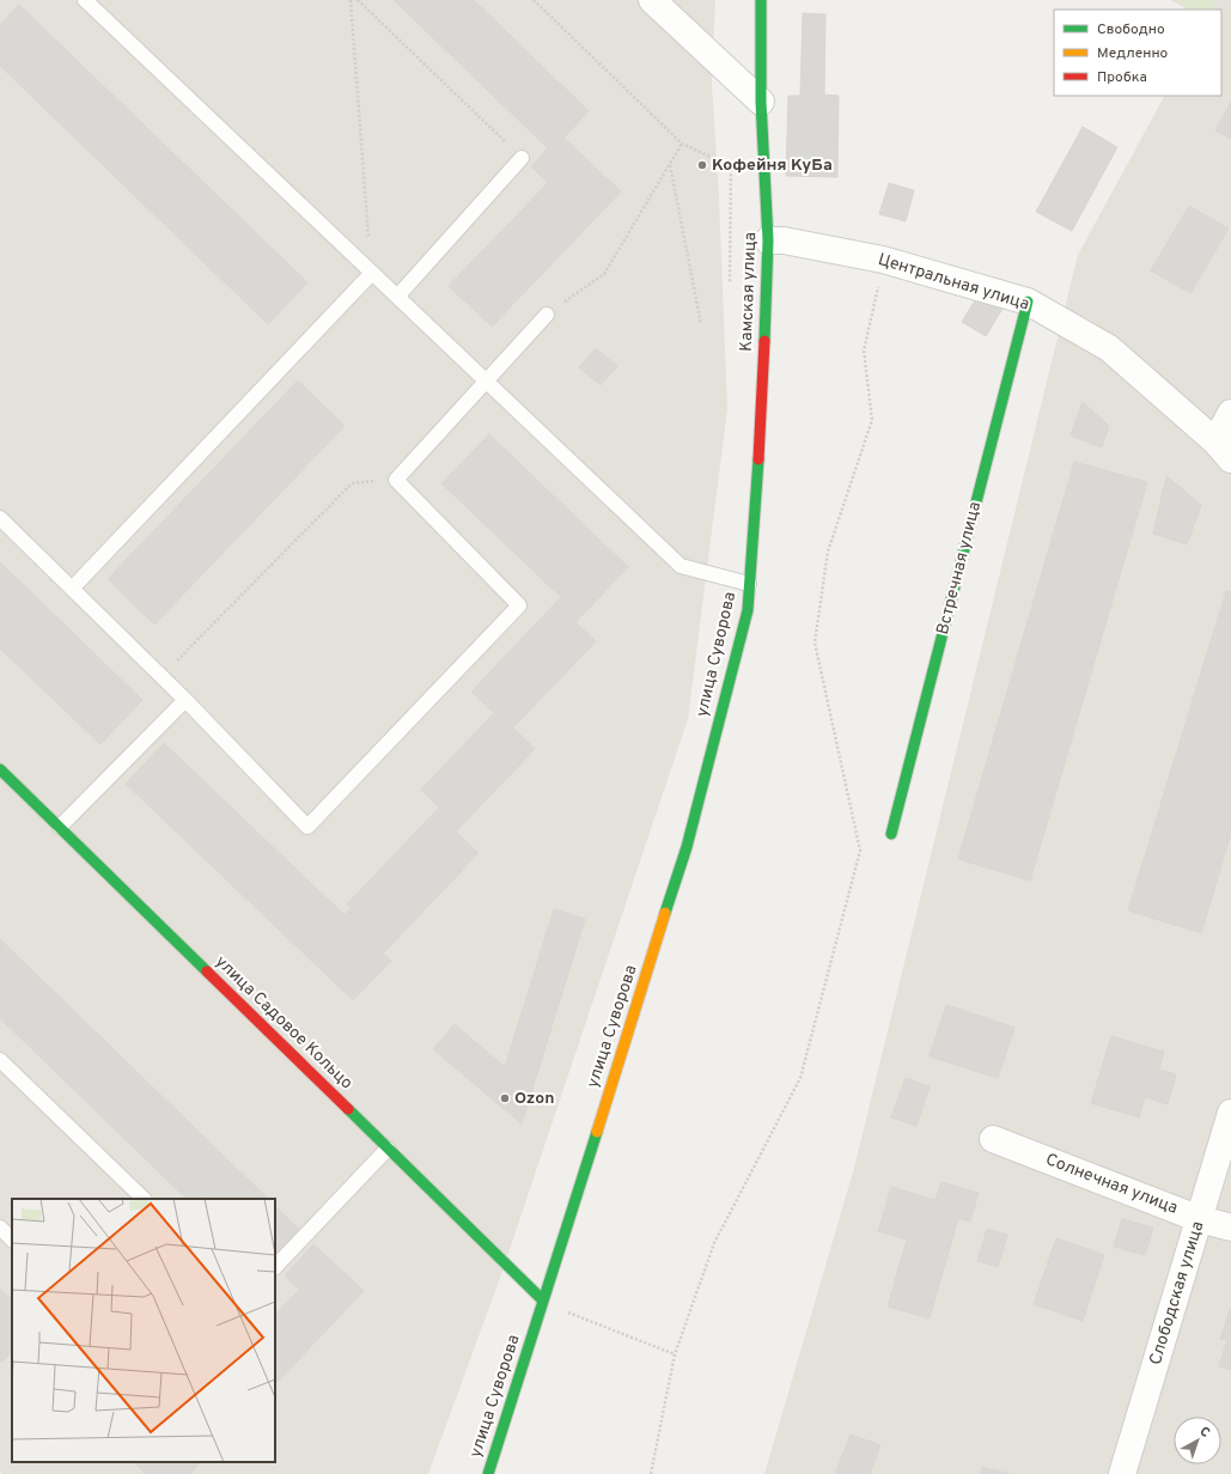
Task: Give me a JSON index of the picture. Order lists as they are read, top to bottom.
{
  "streets": {
    "street": [
      "Центральная улица",
      "Камская улица",
      "Встречная улица",
      "улица Суворова",
      "улица Садовое Кольцо",
      "Солнечная улица",
      "Слободская улица"
    ]
  },
  "crossings": [
    ["Центральная улица", "Камская улица"],
    ["Центральная улица", "Встречная улица"],
    ["Камская улица", "улица Суворова"],
    ["улица Суворова", "улица Садовое Кольцо"],
    ["Солнечная улица", "Слободская улица"]
  ],
  "places": ["Кофейня КуБа", "Ozon"],
  "legend": ["Свободно", "Медленно", "Пробка"],
  "north": "top right"
}
